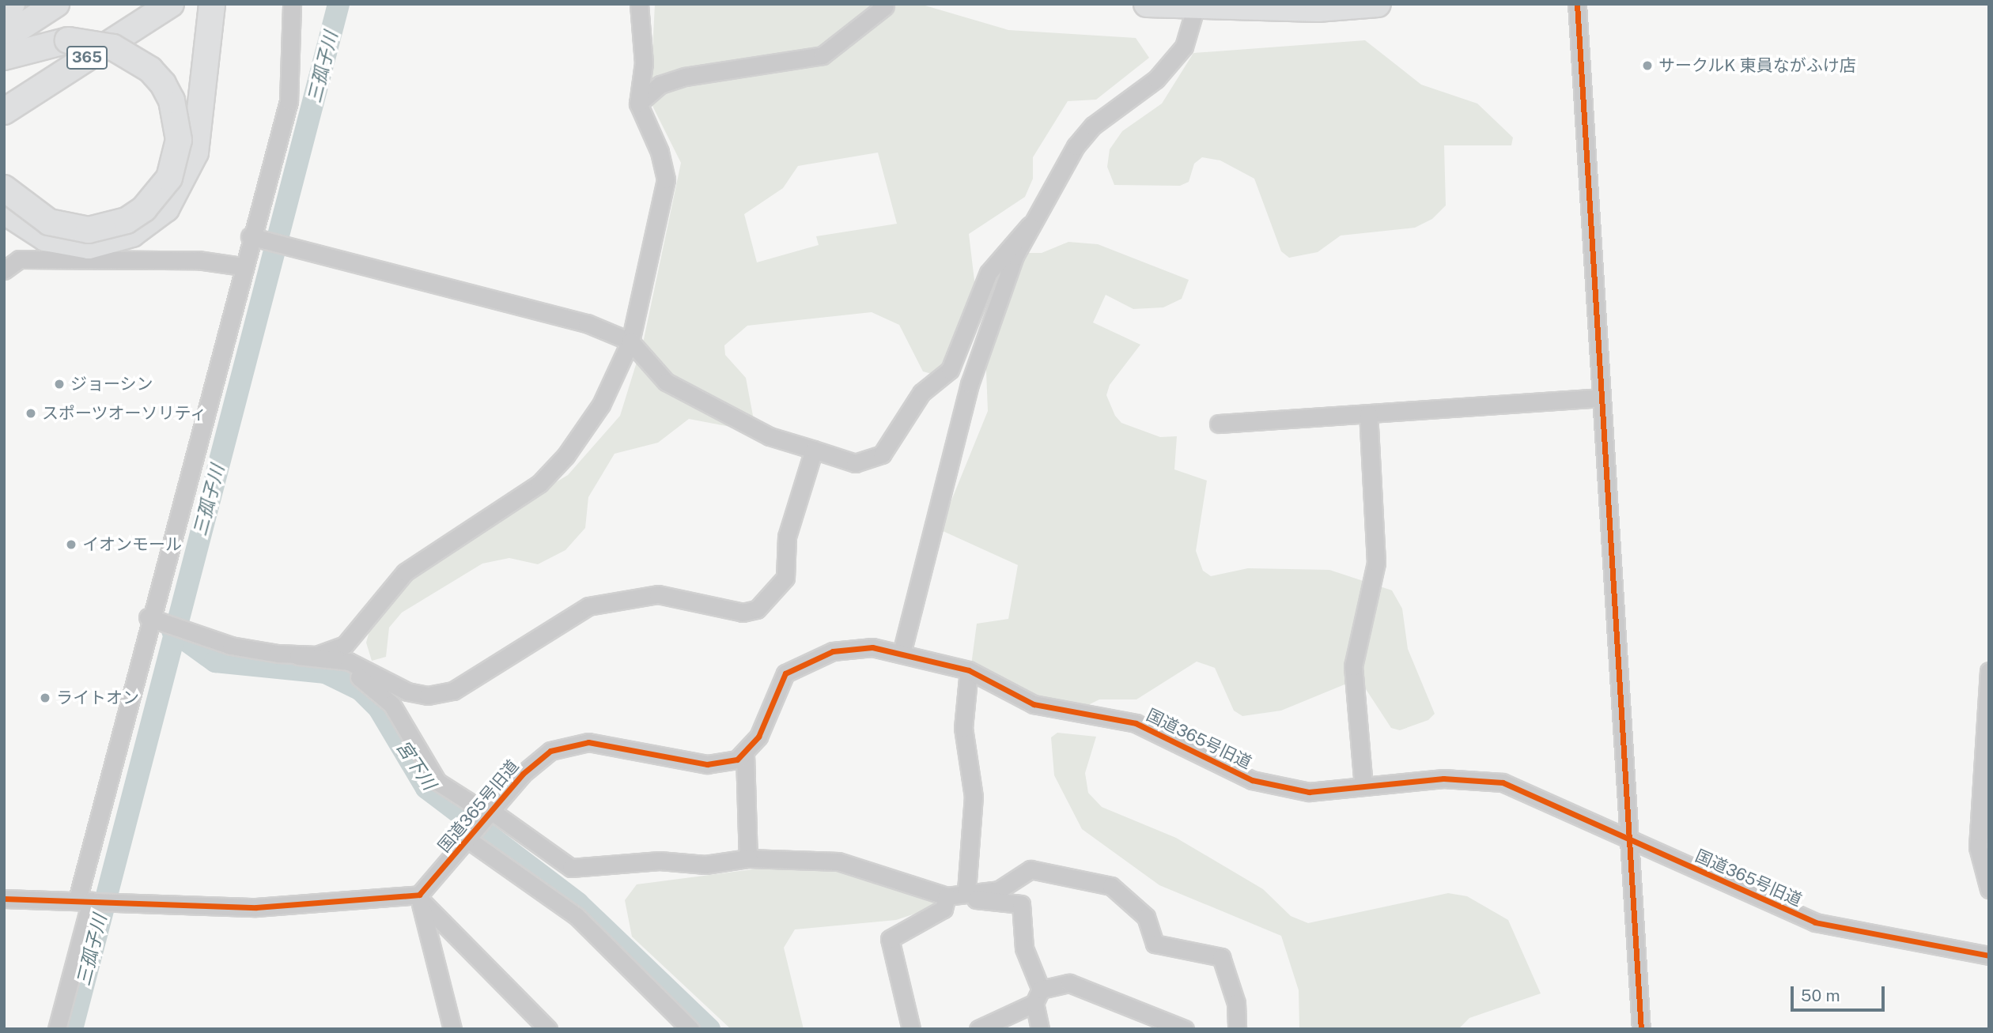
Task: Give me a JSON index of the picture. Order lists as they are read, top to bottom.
{
  "streets": {
    "highway": ["365"],
    "street": ["国道365号旧道"]
  },
  "water": ["三孤子川", "宮下川"],
  "places": [
    "サークルK 東員ながふけ店",
    "ジョーシン",
    "スポーツオーソリティ",
    "イオンモール",
    "ライトオン"
  ],
  "scale_bar": "50 m"
}
